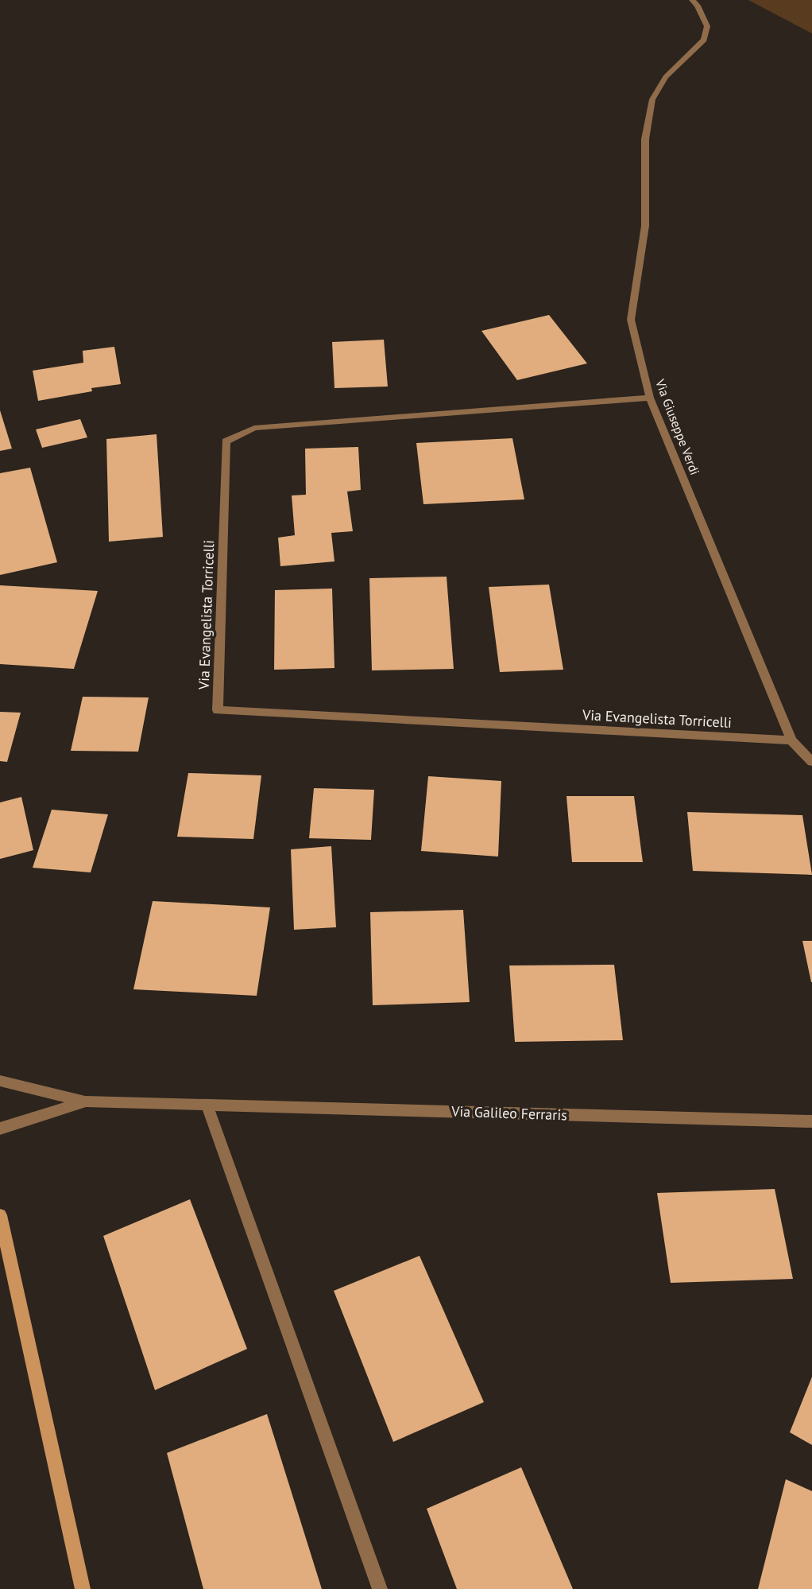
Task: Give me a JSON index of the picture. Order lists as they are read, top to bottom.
{
  "streets": {
    "street": ["Via Giuseppe Verdi", "Via Evangelista Torricelli", "Via Galileo Ferraris"]
  },
  "crossings": [
    ["Via Giuseppe Verdi", "Via Evangelista Torricelli"]
  ]
}
